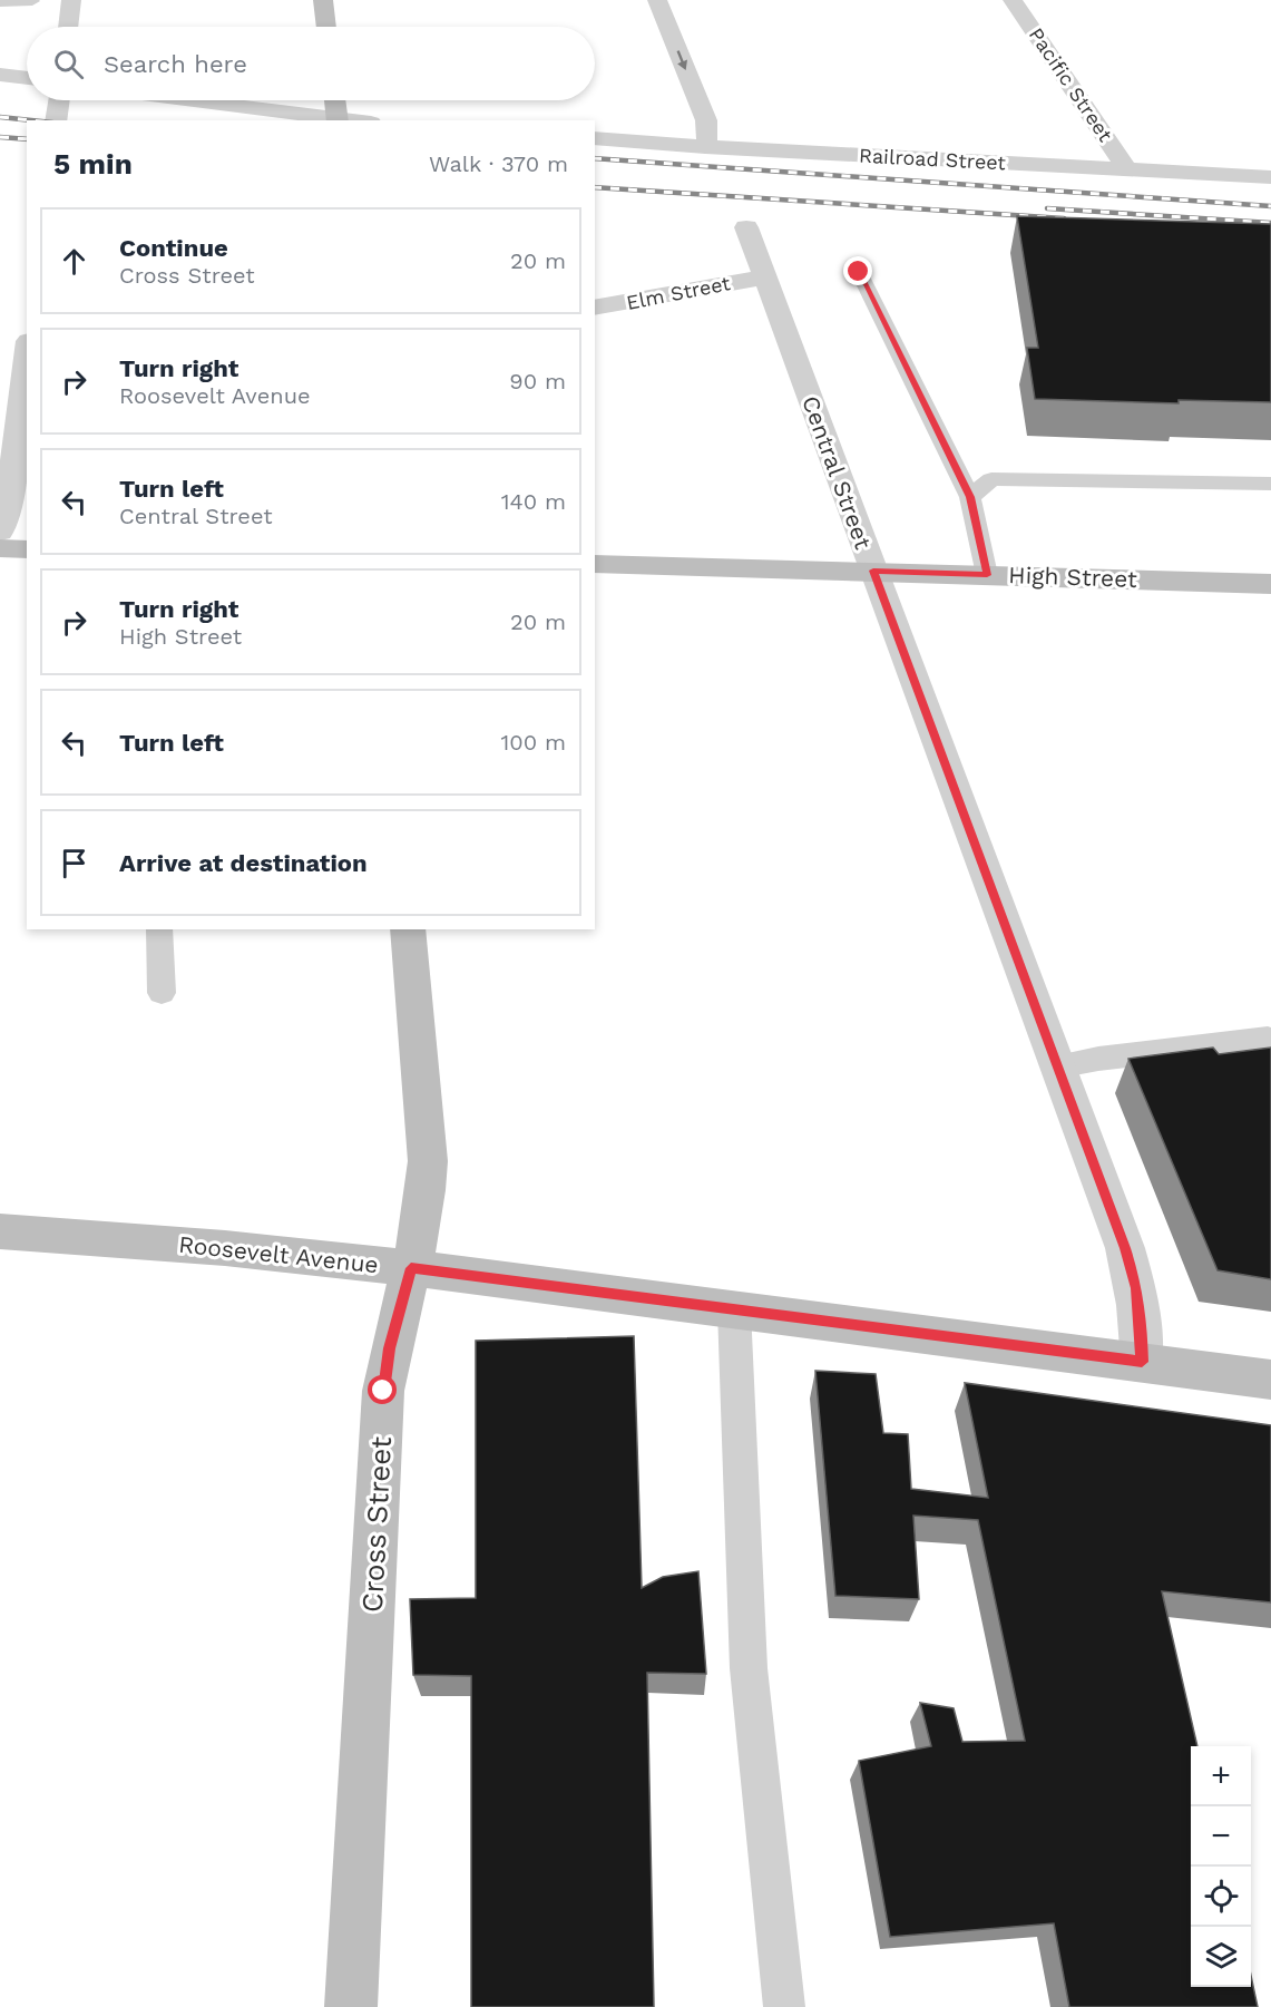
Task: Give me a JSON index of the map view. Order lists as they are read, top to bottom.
{
  "streets": {
    "main road": ["High Street", "Roosevelt Avenue", "Cross Street"],
    "street": [
      "Pacific Street",
      "Railroad Street",
      "Elm Street",
      "Central Street"
    ]
  },
  "crossings": [
    ["Pacific Street", "Railroad Street"],
    ["Elm Street", "Central Street"],
    ["Central Street", "High Street"],
    ["Central Street", "Roosevelt Avenue"],
    ["Roosevelt Avenue", "Cross Street"]
  ],
  "page": {
    "search": "Search here",
    "heading": ["5 min", "Walk · 370 m"],
    "list": [
      ["Continue", "Cross Street", "20 m"],
      ["Turn right", "Roosevelt Avenue", "90 m"],
      ["Turn left", "Central Street", "140 m"],
      ["Turn right", "High Street", "20 m"],
      ["Turn left", "100 m"],
      "Arrive at destination"
    ],
    "map_buttons": ["+", "−"]
  }
}
